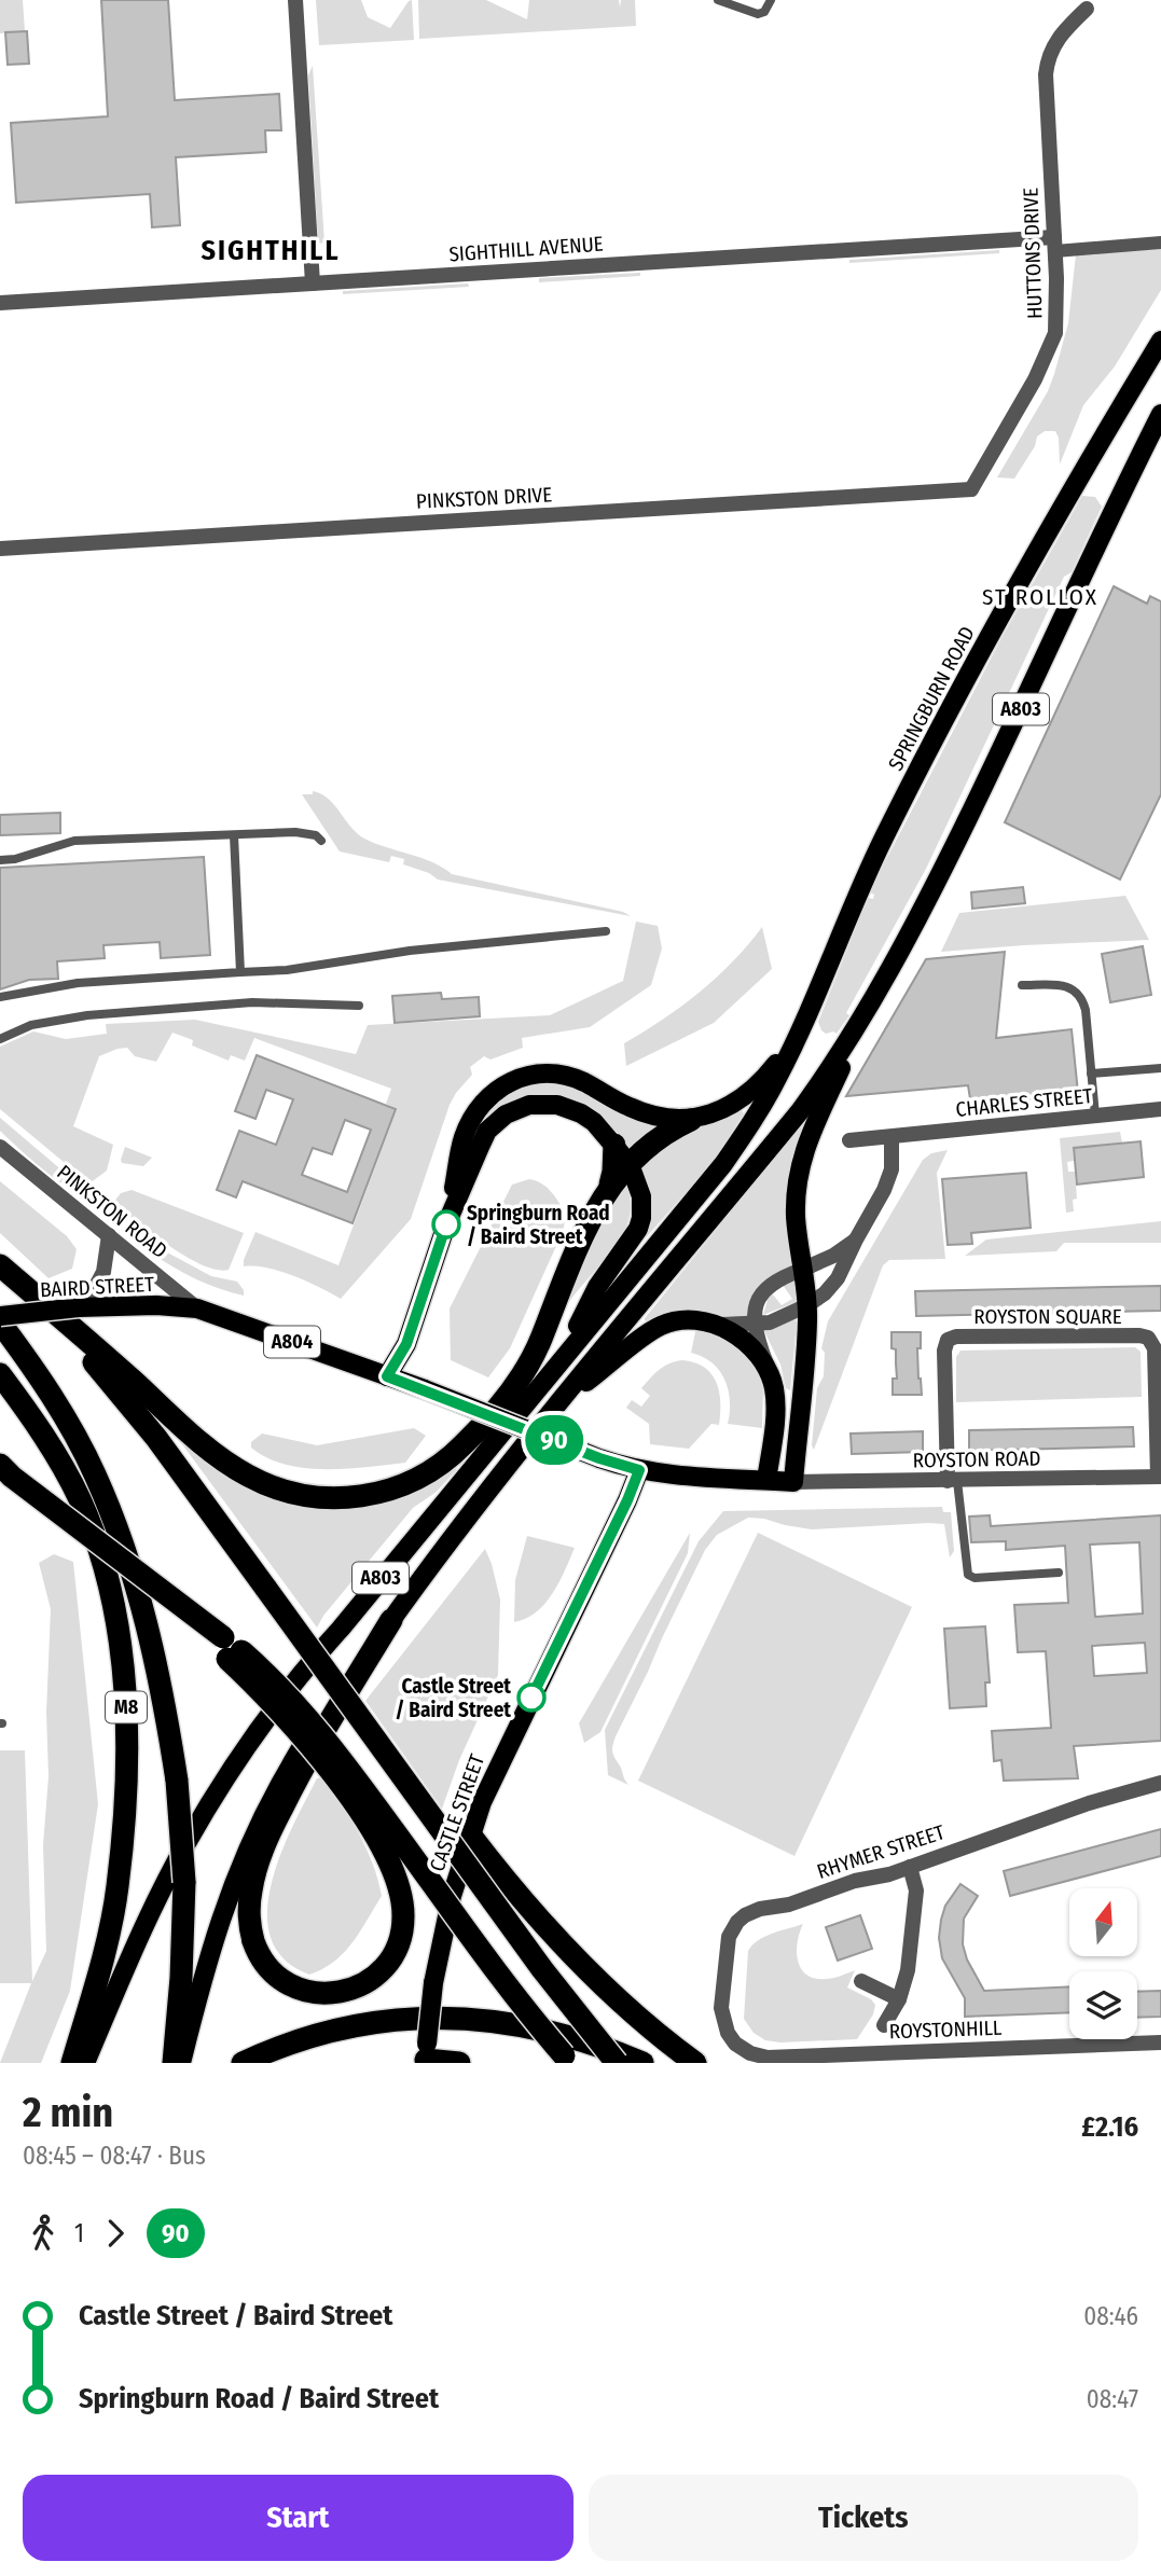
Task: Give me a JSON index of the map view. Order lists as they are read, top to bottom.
{
  "streets": {
    "highway": ["M8"],
    "main road": [
      "SPRINGBURN ROAD",
      "A803",
      "BAIRD STREET",
      "A804",
      "CASTLE STREET"
    ],
    "street": [
      "SIGHTHILL AVENUE",
      "HUTTONS DRIVE",
      "PINKSTON DRIVE",
      "CHARLES STREET",
      "PINKSTON ROAD",
      "ROYSTON SQUARE",
      "ROYSTON ROAD",
      "RHYMER STREET",
      "ROYSTONHILL"
    ]
  },
  "crossings": [
    ["SIGHTHILL AVENUE", "HUTTONS DRIVE"],
    ["HUTTONS DRIVE", "PINKSTON DRIVE"],
    ["SPRINGBURN ROAD", "A803"],
    ["A803", "A804"],
    ["A803", "M8"],
    ["PINKSTON ROAD", "BAIRD STREET"],
    ["PINKSTON ROAD", "A804"],
    ["BAIRD STREET", "A804"],
    ["ROYSTON SQUARE", "ROYSTON ROAD"],
    ["A804", "CASTLE STREET"],
    ["RHYMER STREET", "ROYSTONHILL"]
  ],
  "districts": ["SIGHTHILL", "ST ROLLOX"],
  "places": ["Springburn Road / Baird Street", "Castle Street / Baird Street"],
  "lines": ["bus line 90"],
  "north": "top",
  "page": {
    "on_map": "90",
    "heading": ["2 min", "08:45 – 08:47 · Bus", "£2.16"],
    "legs": ["1", "90"],
    "list": [
      {
        "name": "Castle Street / Baird Street",
        "value": "08:46"
      },
      {
        "name": "Springburn Road / Baird Street",
        "value": "08:47"
      }
    ],
    "buttons": ["Start", "Tickets"]
  }
}
